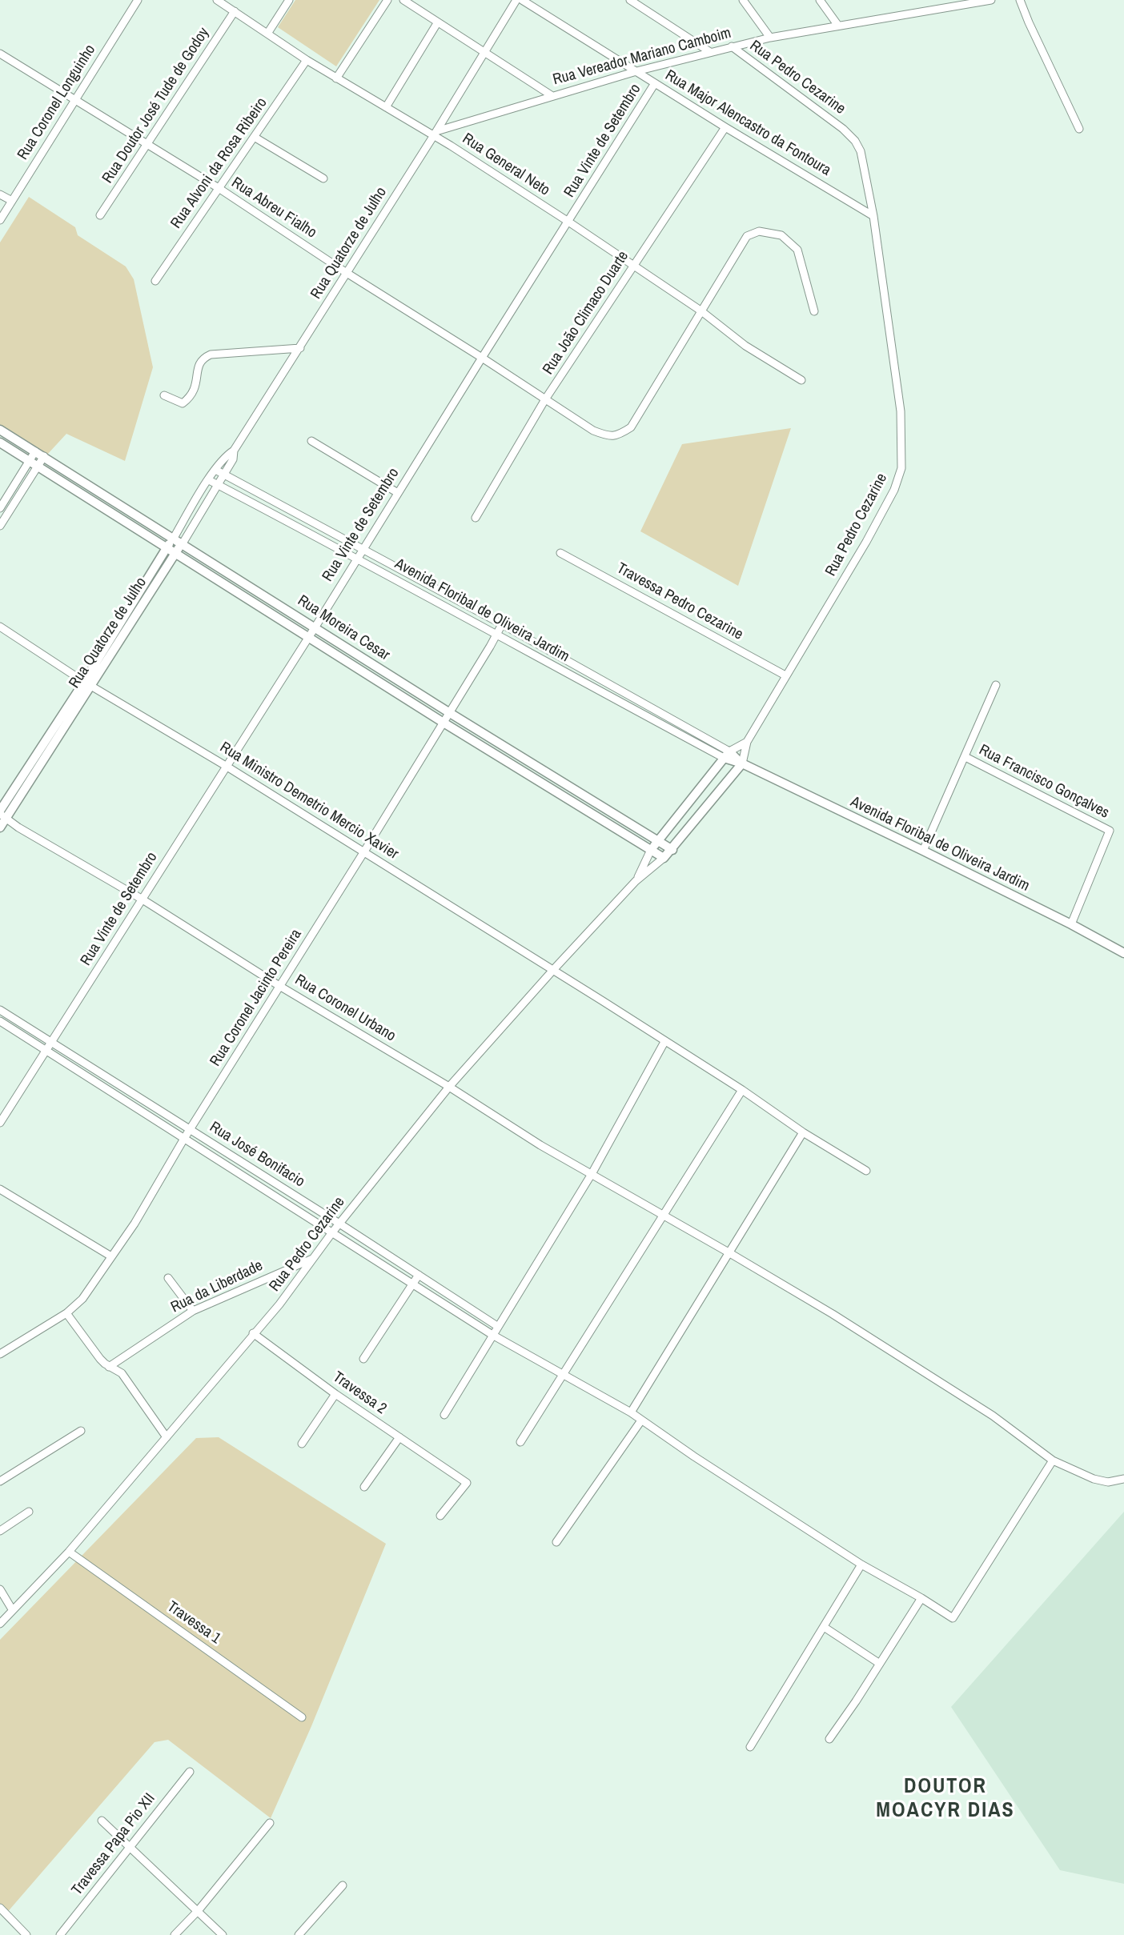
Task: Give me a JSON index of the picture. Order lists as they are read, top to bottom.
{
  "streets": {
    "street": [
      "Rua Vereador Mariano Camboim",
      "Rua Pedro Cezarine",
      "Rua Coronel Longuinho",
      "Rua Doutor José Tude de Godoy",
      "Rua Major Alencastro da Fontoura",
      "Rua Vinte de Setembro",
      "Rua Alvoni da Rosa Ribeiro",
      "Rua General Neto",
      "Rua Abreu Fialho",
      "Rua Quatorze de Julho",
      "Rua João Climaco Duarte",
      "Travessa Pedro Cezarine",
      "Avenida Floribal de Oliveira Jardim",
      "Rua Moreira Cesar",
      "Rua Francisco Gonçalves",
      "Rua Ministro Demetrio Mercio Xavier",
      "Rua Coronel Jacinto Pereira",
      "Rua Coronel Urbano",
      "Rua José Bonifacio",
      "Rua da Liberdade",
      "Travessa 2",
      "Travessa 1",
      "Travessa Papa Pio XII"
    ]
  },
  "crossings": [
    ["Rua Vereador Mariano Camboim", "Rua Pedro Cezarine"],
    ["Rua Vereador Mariano Camboim", "Rua Major Alencastro da Fontoura"],
    ["Rua Vereador Mariano Camboim", "Rua General Neto"],
    ["Rua Vereador Mariano Camboim", "Rua Quatorze de Julho"],
    ["Rua Pedro Cezarine", "Rua Major Alencastro da Fontoura"],
    ["Rua Pedro Cezarine", "Travessa Pedro Cezarine"],
    ["Rua Pedro Cezarine", "Avenida Floribal de Oliveira Jardim"],
    ["Rua Pedro Cezarine", "Rua Moreira Cesar"],
    ["Rua Pedro Cezarine", "Rua Ministro Demetrio Mercio Xavier"],
    ["Rua Pedro Cezarine", "Rua Coronel Urbano"],
    ["Rua Pedro Cezarine", "Rua José Bonifacio"],
    ["Rua Pedro Cezarine", "Rua da Liberdade"],
    ["Rua Pedro Cezarine", "Travessa 2"],
    ["Rua Pedro Cezarine", "Travessa 1"],
    ["Rua Coronel Longuinho", "Rua Abreu Fialho"],
    ["Rua Doutor José Tude de Godoy", "Rua General Neto"],
    ["Rua Doutor José Tude de Godoy", "Rua Abreu Fialho"],
    ["Rua Major Alencastro da Fontoura", "Rua Vinte de Setembro"],
    ["Rua Major Alencastro da Fontoura", "Rua João Climaco Duarte"],
    ["Rua Vinte de Setembro", "Rua General Neto"],
    ["Rua Vinte de Setembro", "Rua Abreu Fialho"],
    ["Rua Vinte de Setembro", "Avenida Floribal de Oliveira Jardim"],
    ["Rua Vinte de Setembro", "Rua Moreira Cesar"],
    ["Rua Vinte de Setembro", "Rua Ministro Demetrio Mercio Xavier"],
    ["Rua Vinte de Setembro", "Rua Coronel Urbano"],
    ["Rua Vinte de Setembro", "Rua José Bonifacio"],
    ["Rua Alvoni da Rosa Ribeiro", "Rua General Neto"],
    ["Rua Alvoni da Rosa Ribeiro", "Rua Abreu Fialho"],
    ["Rua General Neto", "Rua Abreu Fialho"],
    ["Rua General Neto", "Rua Quatorze de Julho"],
    ["Rua General Neto", "Rua João Climaco Duarte"],
    ["Rua Abreu Fialho", "Rua Quatorze de Julho"],
    ["Rua Abreu Fialho", "Rua João Climaco Duarte"],
    ["Rua Quatorze de Julho", "Avenida Floribal de Oliveira Jardim"],
    ["Rua Quatorze de Julho", "Rua Moreira Cesar"],
    ["Rua Quatorze de Julho", "Rua Ministro Demetrio Mercio Xavier"],
    ["Rua Quatorze de Julho", "Rua Coronel Urbano"],
    ["Avenida Floribal de Oliveira Jardim", "Rua Francisco Gonçalves"],
    ["Avenida Floribal de Oliveira Jardim", "Rua Coronel Jacinto Pereira"],
    ["Rua Moreira Cesar", "Rua Coronel Jacinto Pereira"],
    ["Rua Ministro Demetrio Mercio Xavier", "Rua Coronel Jacinto Pereira"],
    ["Rua Coronel Jacinto Pereira", "Rua Coronel Urbano"],
    ["Rua Coronel Jacinto Pereira", "Rua José Bonifacio"],
    ["Rua Coronel Urbano", "Rua José Bonifacio"]
  ],
  "districts": ["DOUTOR MOACYR DIAS"]
}
